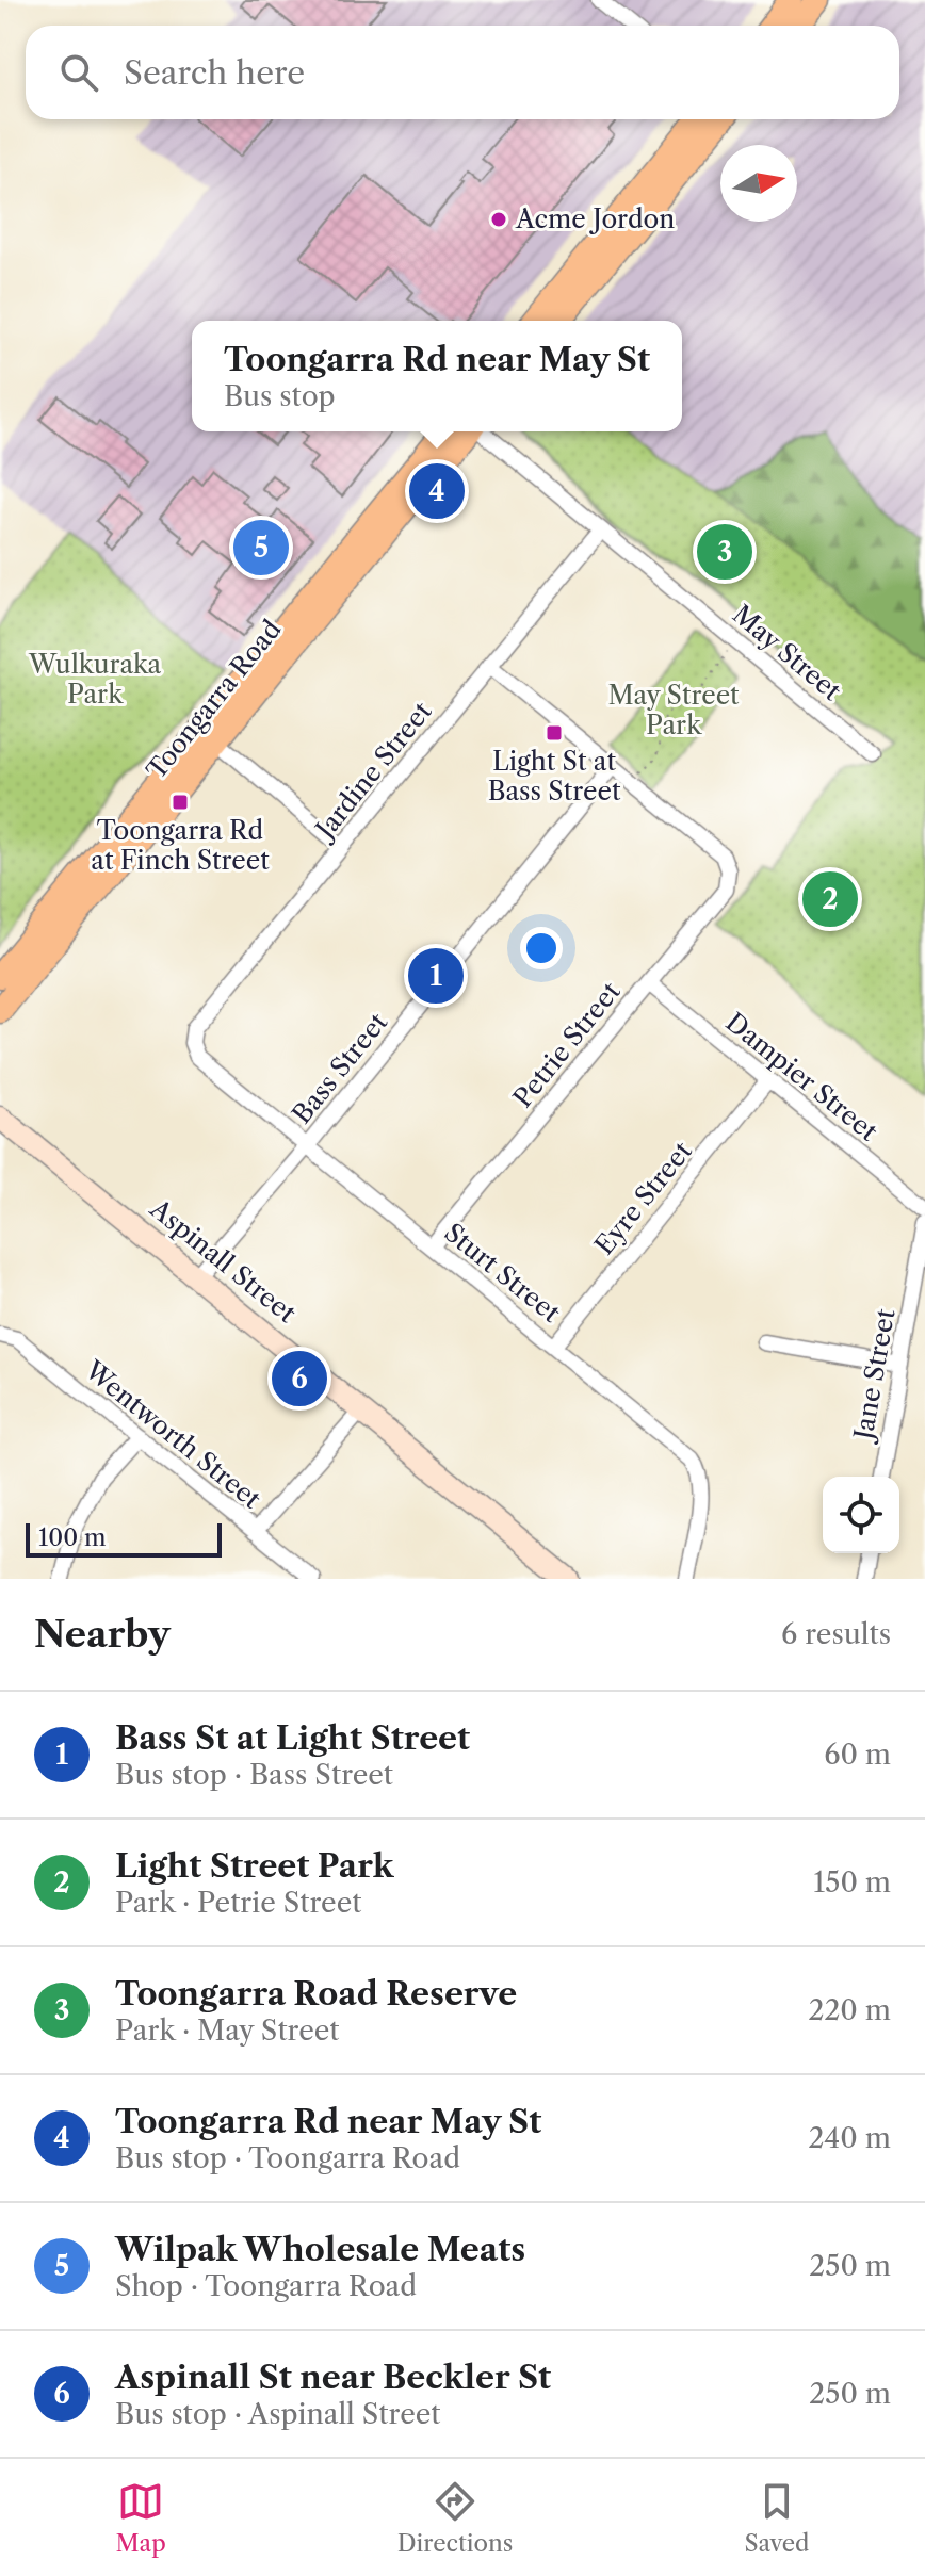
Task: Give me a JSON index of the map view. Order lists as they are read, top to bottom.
{
  "streets": {
    "main road": ["Toongarra Road", "Aspinall Street"],
    "street": [
      "May Street",
      "Jardine Street",
      "Petrie Street",
      "Bass Street",
      "Dampier Street",
      "Eyre Street",
      "Sturt Street",
      "Jane Street",
      "Wentworth Street"
    ]
  },
  "crossings": [
    ["May Street", "Jardine Street"],
    ["Jardine Street", "Sturt Street"],
    ["Petrie Street", "Dampier Street"],
    ["Petrie Street", "Sturt Street"],
    ["Bass Street", "Aspinall Street"],
    ["Bass Street", "Sturt Street"],
    ["Dampier Street", "Eyre Street"],
    ["Eyre Street", "Sturt Street"]
  ],
  "parks": ["Wulkuraka Park", "May Street Park"],
  "places": {
    "other": ["Acme Jordon"],
    "transit": ["Light St at Bass Street", "Toongarra Rd at Finch Street"]
  },
  "scale_bar": "100 m",
  "north": "right",
  "page": {
    "search": "Search here",
    "popup": ["Toongarra Rd near May St", "Bus stop"],
    "pins": [
      "4",
      "5",
      "3",
      "2",
      "1",
      "6"
    ],
    "scale": "100 m",
    "heading": ["Nearby", "6 results"],
    "list": [
      {
        "mark": "1",
        "name": "Bass St at Light Street",
        "note": "Bus stop · Bass Street",
        "value": "60 m"
      },
      {
        "mark": "2",
        "name": "Light Street Park",
        "note": "Park · Petrie Street",
        "value": "150 m"
      },
      {
        "mark": "3",
        "name": "Toongarra Road Reserve",
        "note": "Park · May Street",
        "value": "220 m"
      },
      {
        "mark": "4",
        "name": "Toongarra Rd near May St",
        "note": "Bus stop · Toongarra Road",
        "value": "240 m"
      },
      {
        "mark": "5",
        "name": "Wilpak Wholesale Meats",
        "note": "Shop · Toongarra Road",
        "value": "250 m"
      },
      {
        "mark": "6",
        "name": "Aspinall St near Beckler St",
        "note": "Bus stop · Aspinall Street",
        "value": "250 m"
      }
    ],
    "nav": ["Map", "Directions", "Saved"]
  }
}
